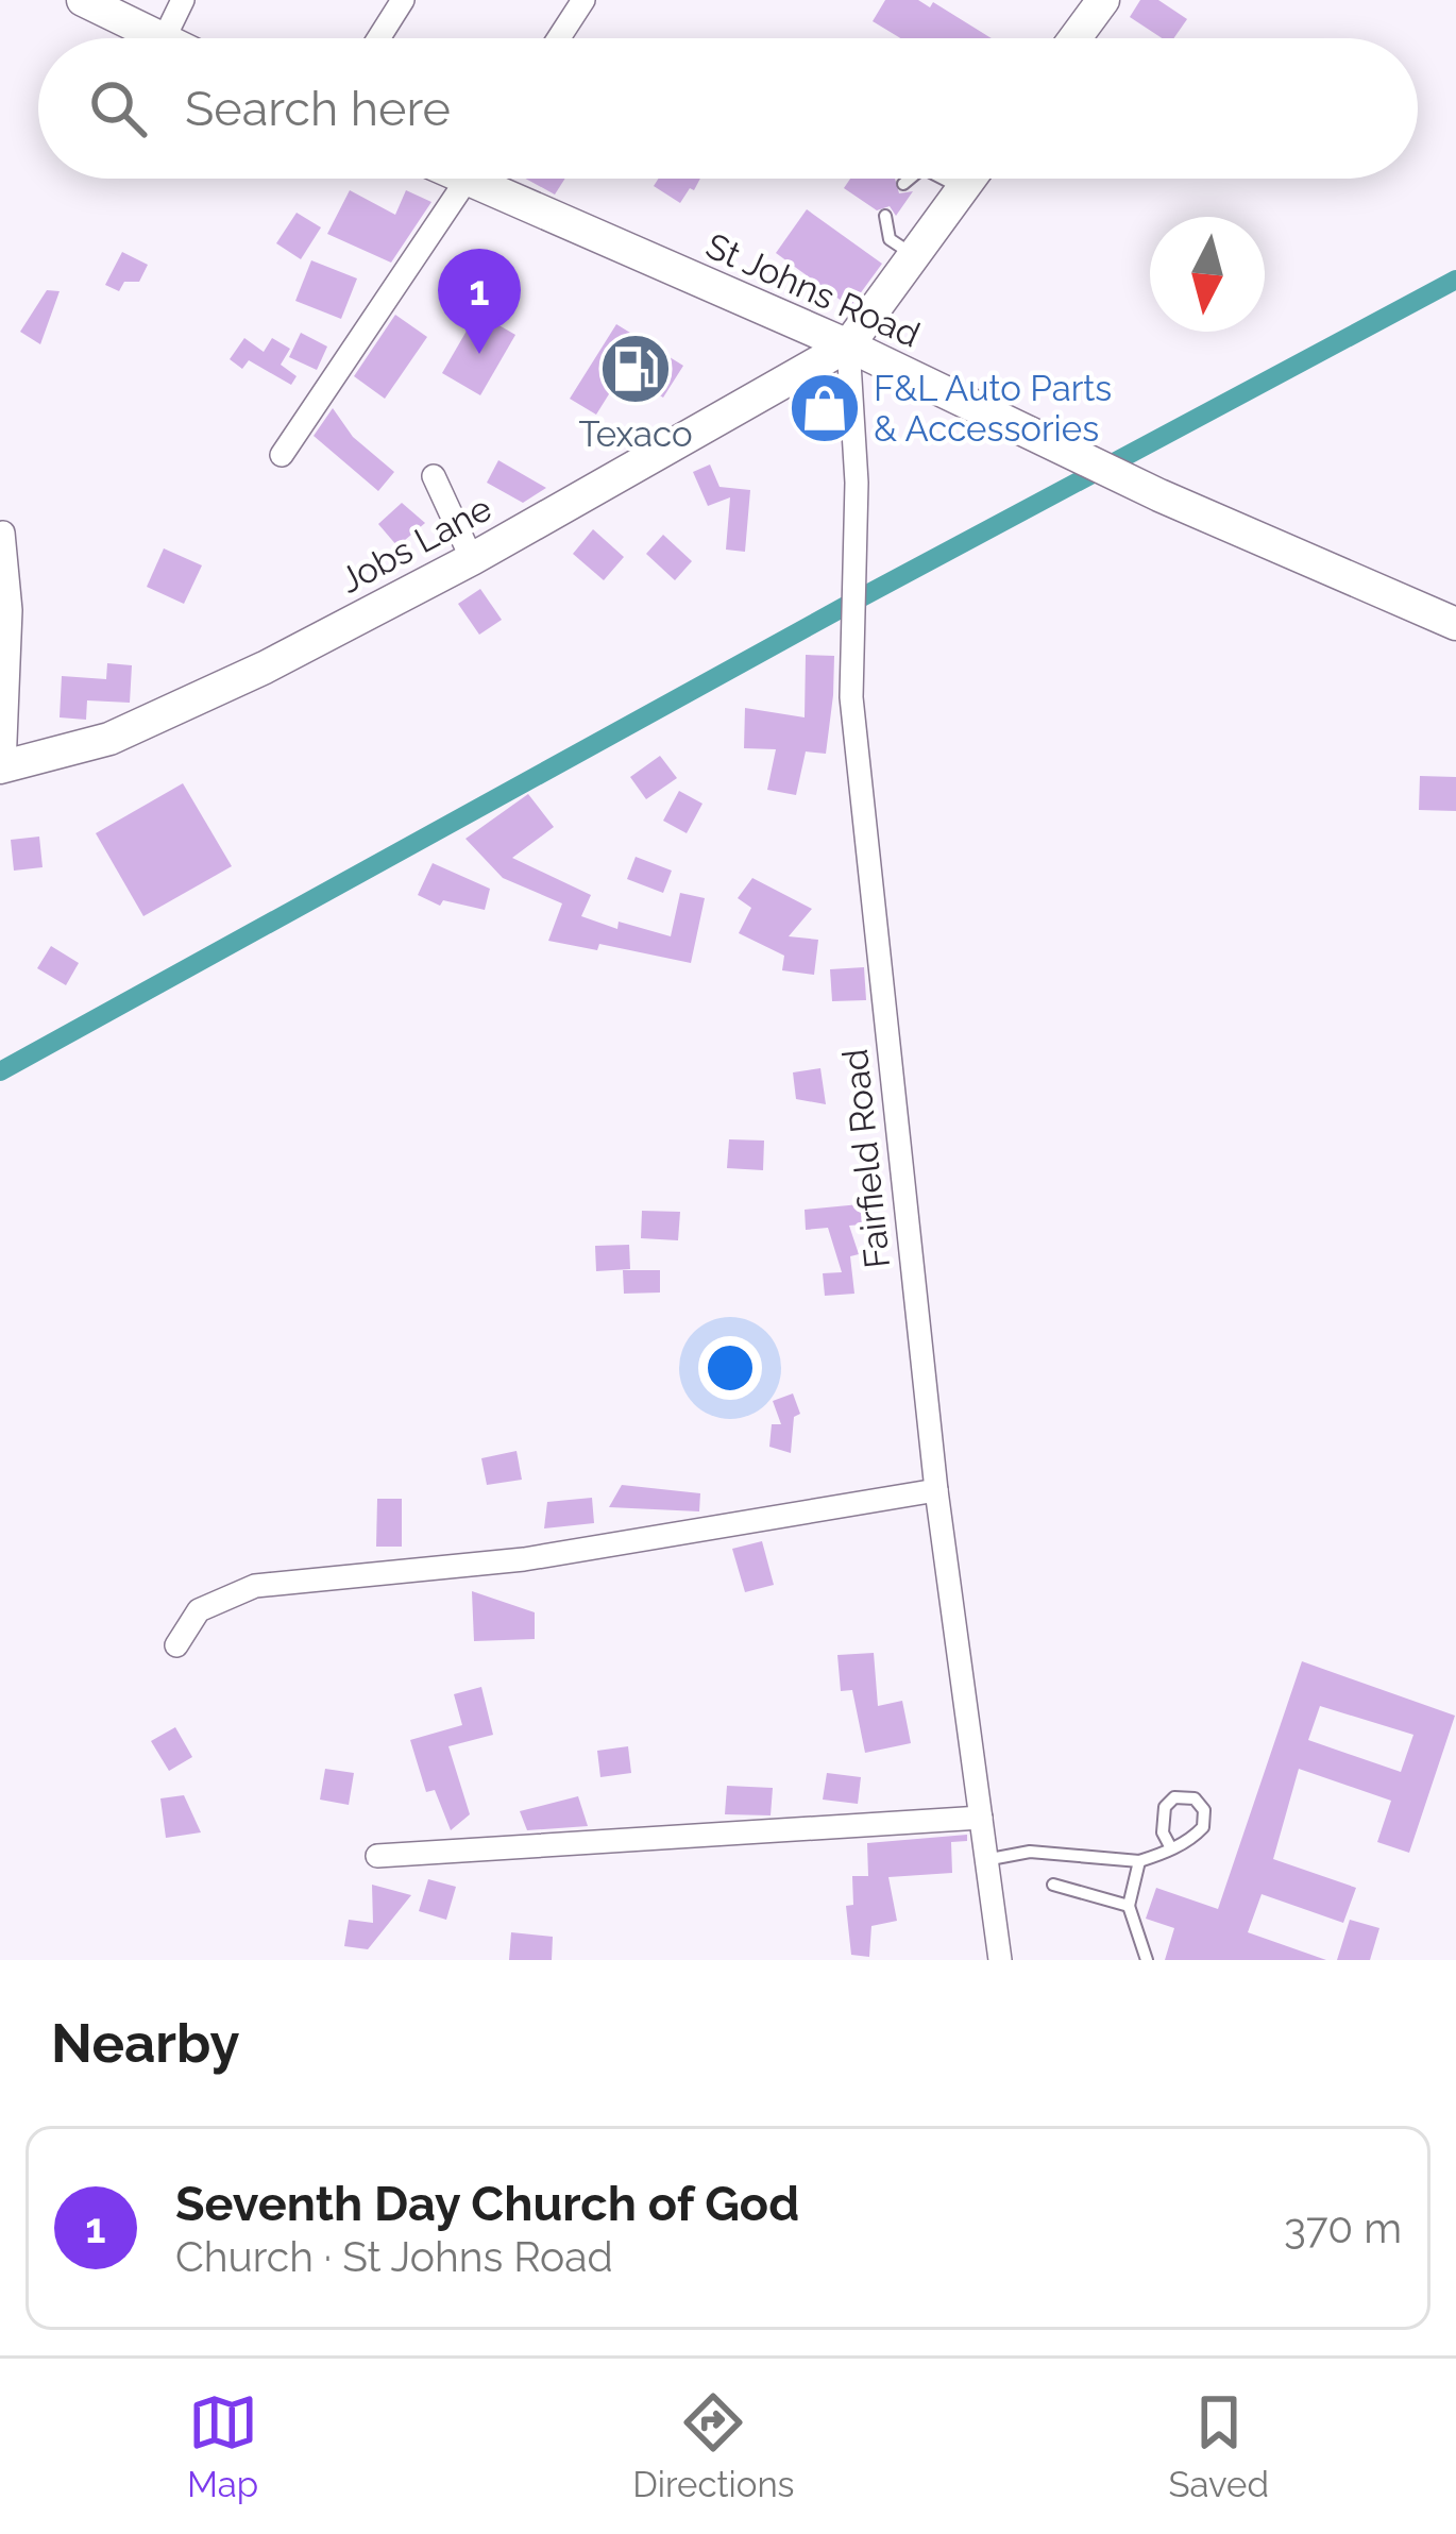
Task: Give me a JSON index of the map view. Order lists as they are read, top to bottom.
{
  "streets": {
    "main road": ["St Johns Road", "Jobs Lane"],
    "street": ["Fairfield Road"]
  },
  "crossings": [
    ["St Johns Road", "Jobs Lane"],
    ["St Johns Road", "Fairfield Road"],
    ["Jobs Lane", "Fairfield Road"]
  ],
  "places": {
    "fuel station": ["Texaco"],
    "shop": ["F&L Auto Parts & Accessories"]
  },
  "north": "bottom",
  "page": {
    "search": "Search here",
    "pins": "1",
    "heading": "Nearby",
    "list": [
      {
        "mark": "1",
        "name": "Seventh Day Church of God",
        "note": "Church · St Johns Road",
        "value": "370 m"
      }
    ],
    "nav": ["Map", "Directions", "Saved"]
  }
}
